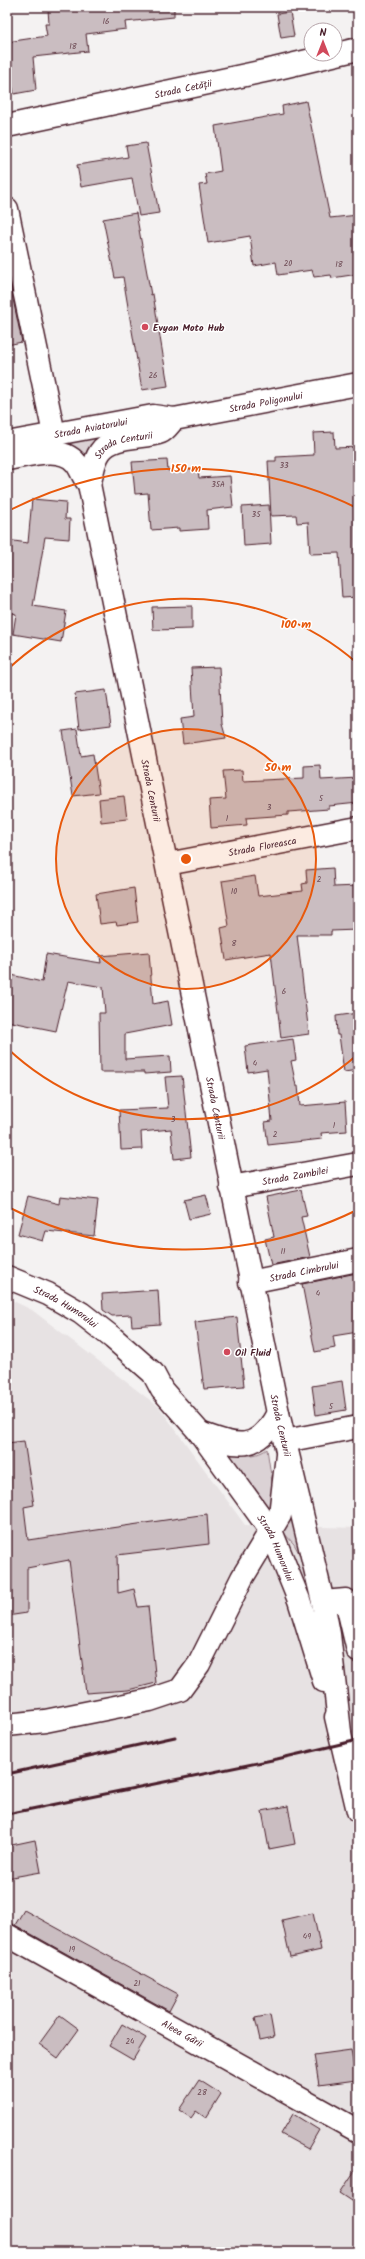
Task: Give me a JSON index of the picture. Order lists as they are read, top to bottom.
{
  "streets": {
    "main road": [
      "Strada Cetății",
      "Strada Poligonului",
      "Strada Aviatorului",
      "Strada Centurii",
      "Strada Floreasca",
      "Strada Zambilei",
      "Strada Cimbrului",
      "Strada Humorului",
      "Aleea Gării"
    ]
  },
  "crossings": [
    ["Strada Poligonului", "Strada Aviatorului"],
    ["Strada Poligonului", "Strada Centurii"],
    ["Strada Aviatorului", "Strada Centurii"],
    ["Strada Centurii", "Strada Floreasca"],
    ["Strada Centurii", "Strada Zambilei"],
    ["Strada Centurii", "Strada Cimbrului"],
    ["Strada Centurii", "Strada Humorului"]
  ],
  "places": ["Evyan Moto Hub", "Oil Fluid"],
  "house_numbers": [
    "16",
    "18",
    "20",
    "18",
    "26",
    "33",
    "35A",
    "35",
    "5",
    "3",
    "1",
    "2",
    "10",
    "8",
    "6",
    "4",
    "3",
    "1",
    "2",
    "11",
    "4",
    "5",
    "49",
    "19",
    "21",
    "24",
    "28"
  ],
  "north": "top",
  "rings": ["150 m", "100 m", "50 m"]
}
